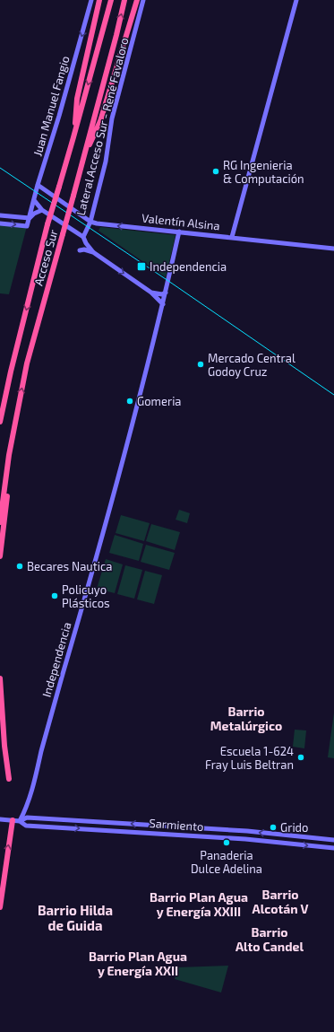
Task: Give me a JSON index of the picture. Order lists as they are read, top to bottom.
{
  "streets": {
    "highway": ["Acceso Sur"],
    "street": [
      "Juan Manuel Fangio",
      "Lateral Acceso Sur - René Favaloro",
      "Valentín Alsina",
      "Independencia",
      "Sarmiento"
    ]
  },
  "crossings": [
    ["Juan Manuel Fangio", "Valentín Alsina"],
    ["Lateral Acceso Sur - René Favaloro", "Valentín Alsina"],
    ["Valentín Alsina", "Independencia"],
    ["Independencia", "Sarmiento"]
  ],
  "districts": [
    "Barrio Metalúrgico",
    "Barrio Alcotán V",
    "Barrio Plan Agua y Energía XXIII",
    "Barrio Hilda de Guida",
    "Barrio Alto Candel",
    "Barrio Plan Agua y Energía XXII"
  ],
  "places": {
    "other": [
      "RG Ingenieria & Computación",
      "Mercado Central Godoy Cruz",
      "Gomeria",
      "Becares Nautica",
      "Policuyo Plásticos",
      "Escuela 1-624 Fray Luis Beltran",
      "Grido",
      "Panaderia Dulce Adelina"
    ],
    "transit": ["Independencia"]
  }
}
